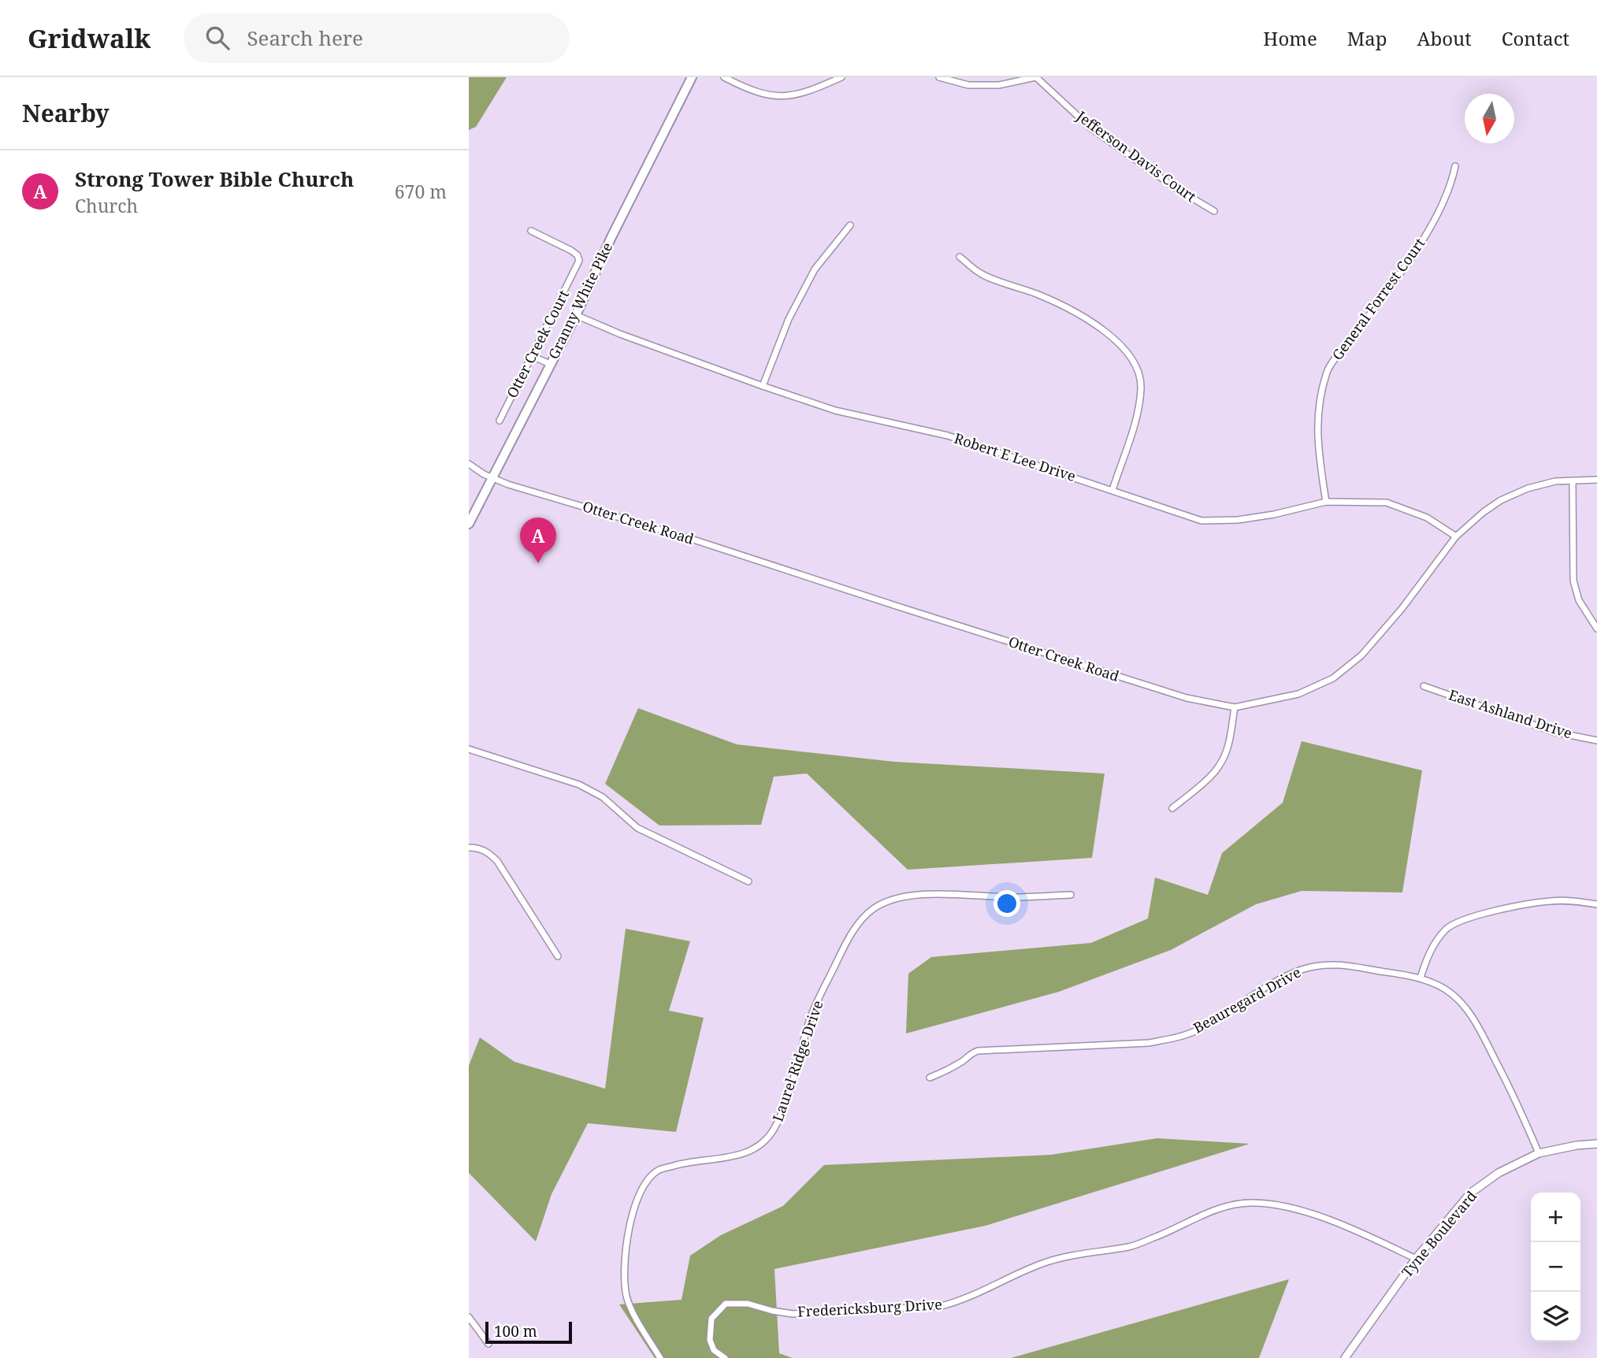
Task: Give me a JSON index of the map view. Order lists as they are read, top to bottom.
{
  "streets": {
    "main road": ["Granny White Pike"],
    "street": [
      "Jefferson Davis Court",
      "General Forrest Court",
      "Otter Creek Court",
      "Robert E Lee Drive",
      "Otter Creek Road",
      "East Ashland Drive",
      "Beauregard Drive",
      "Laurel Ridge Drive",
      "Tyne Boulevard",
      "Fredericksburg Drive"
    ]
  },
  "crossings": [
    ["General Forrest Court", "Robert E Lee Drive"],
    ["Granny White Pike", "Robert E Lee Drive"],
    ["Granny White Pike", "Otter Creek Road"],
    ["Robert E Lee Drive", "Otter Creek Road"],
    ["Beauregard Drive", "Tyne Boulevard"],
    ["Tyne Boulevard", "Fredericksburg Drive"]
  ],
  "scale_bar": "100 m",
  "north": "bottom",
  "page": {
    "header": "Gridwalk",
    "search": "Search here",
    "nav": [
      "Home",
      "Map",
      "About",
      "Contact"
    ],
    "heading": "Nearby",
    "list": [
      {
        "mark": "A",
        "name": "Strong Tower Bible Church",
        "note": "Church",
        "value": "670 m"
      }
    ],
    "pins": "A",
    "map_buttons": ["+", "−"],
    "scale": "100 m"
  }
}
